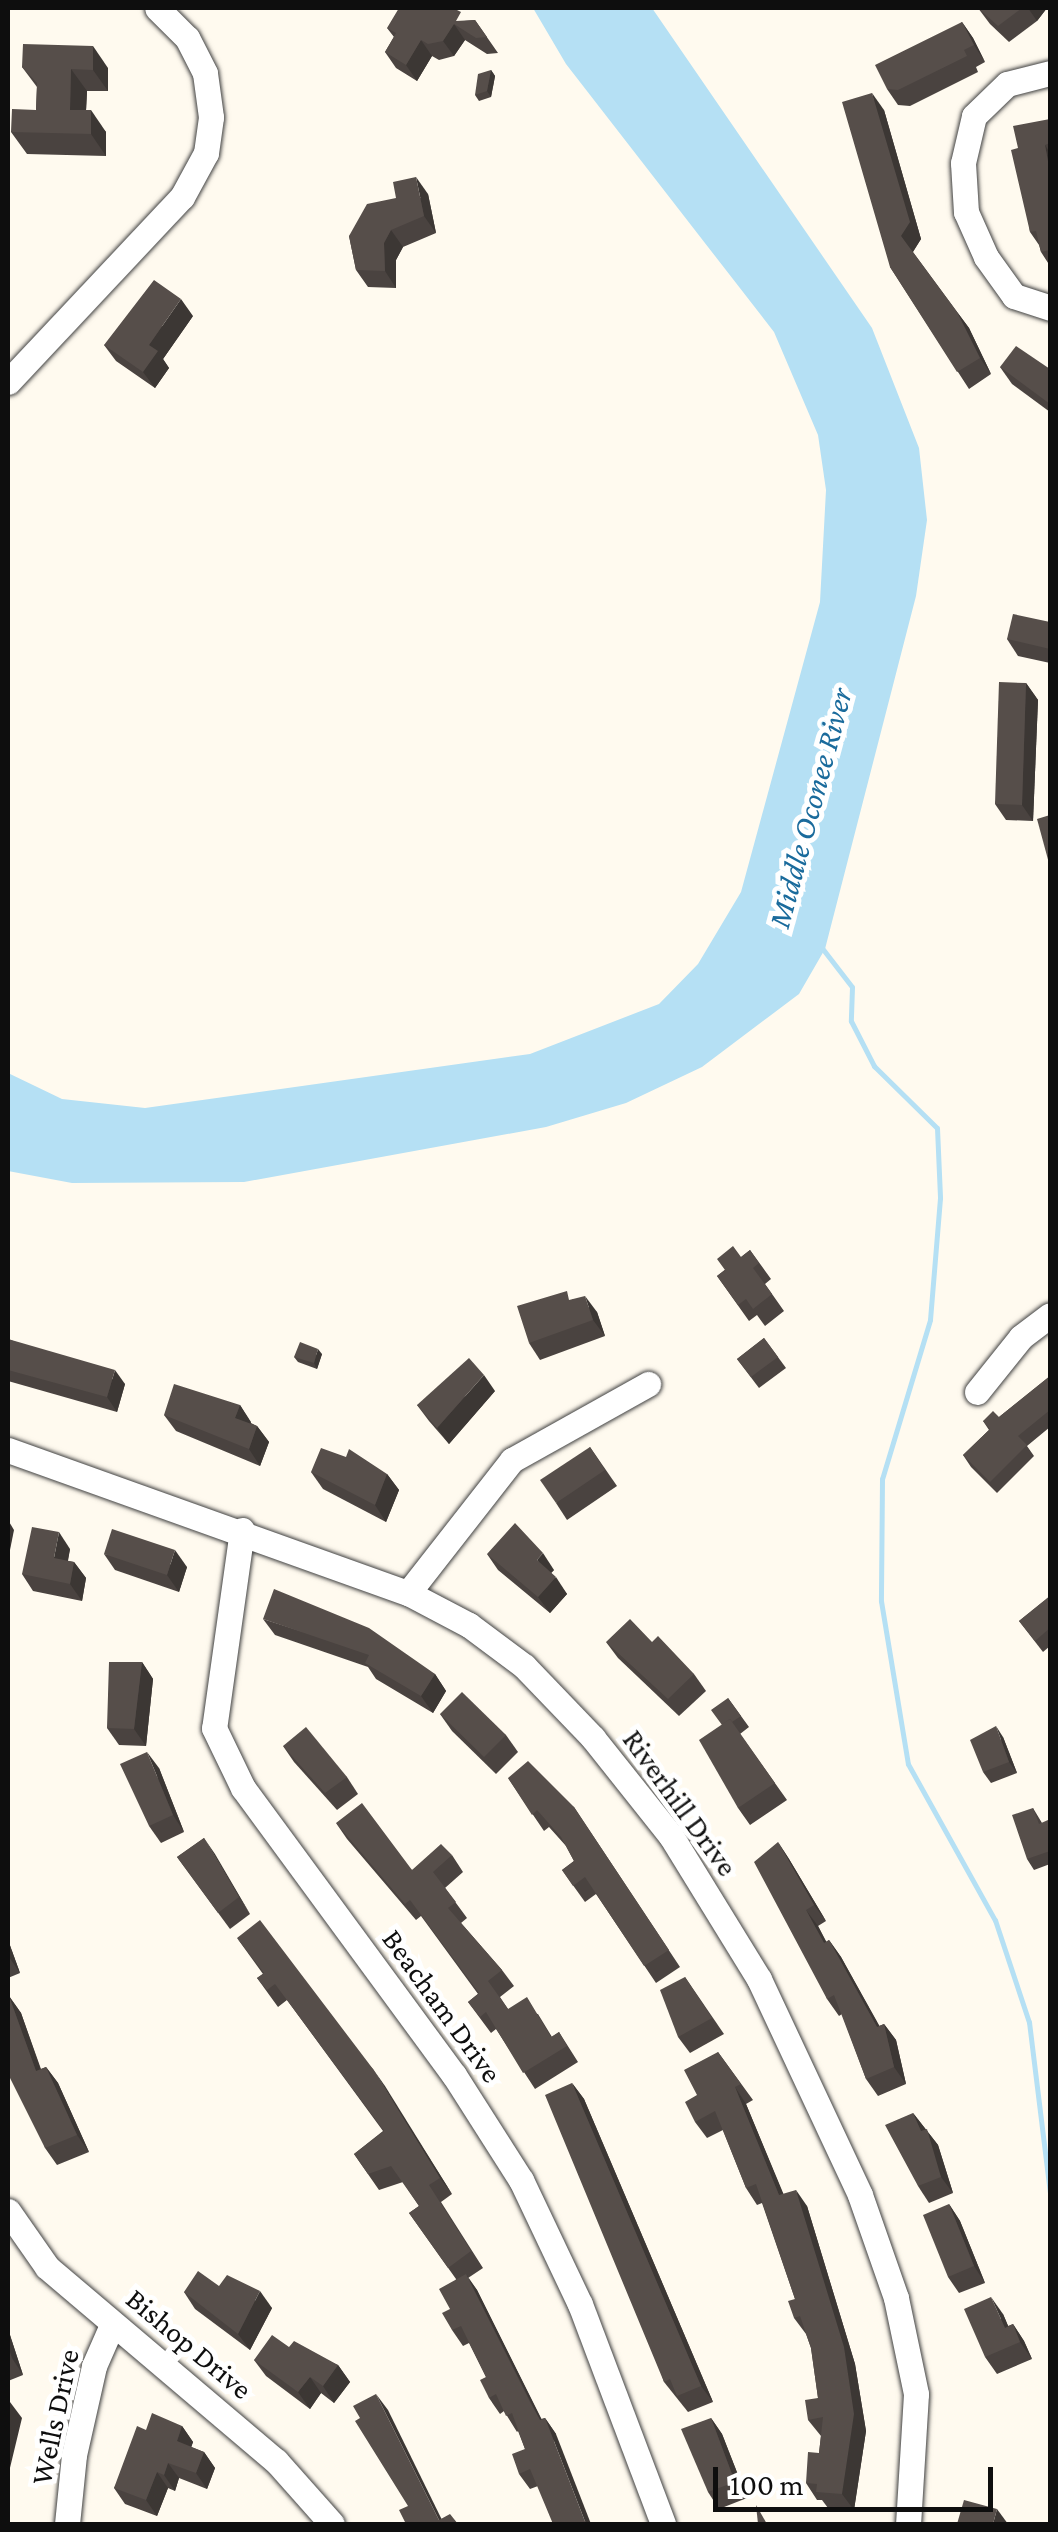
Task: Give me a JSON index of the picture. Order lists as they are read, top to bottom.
{
  "streets": {
    "street": [
      "Riverhill Drive",
      "Beacham Drive",
      "Bishop Drive",
      "Wells Drive"
    ]
  },
  "crossings": [
    ["Riverhill Drive", "Beacham Drive"],
    ["Bishop Drive", "Wells Drive"]
  ],
  "water": ["Middle Oconee River"],
  "scale_bar": "100 m"
}
